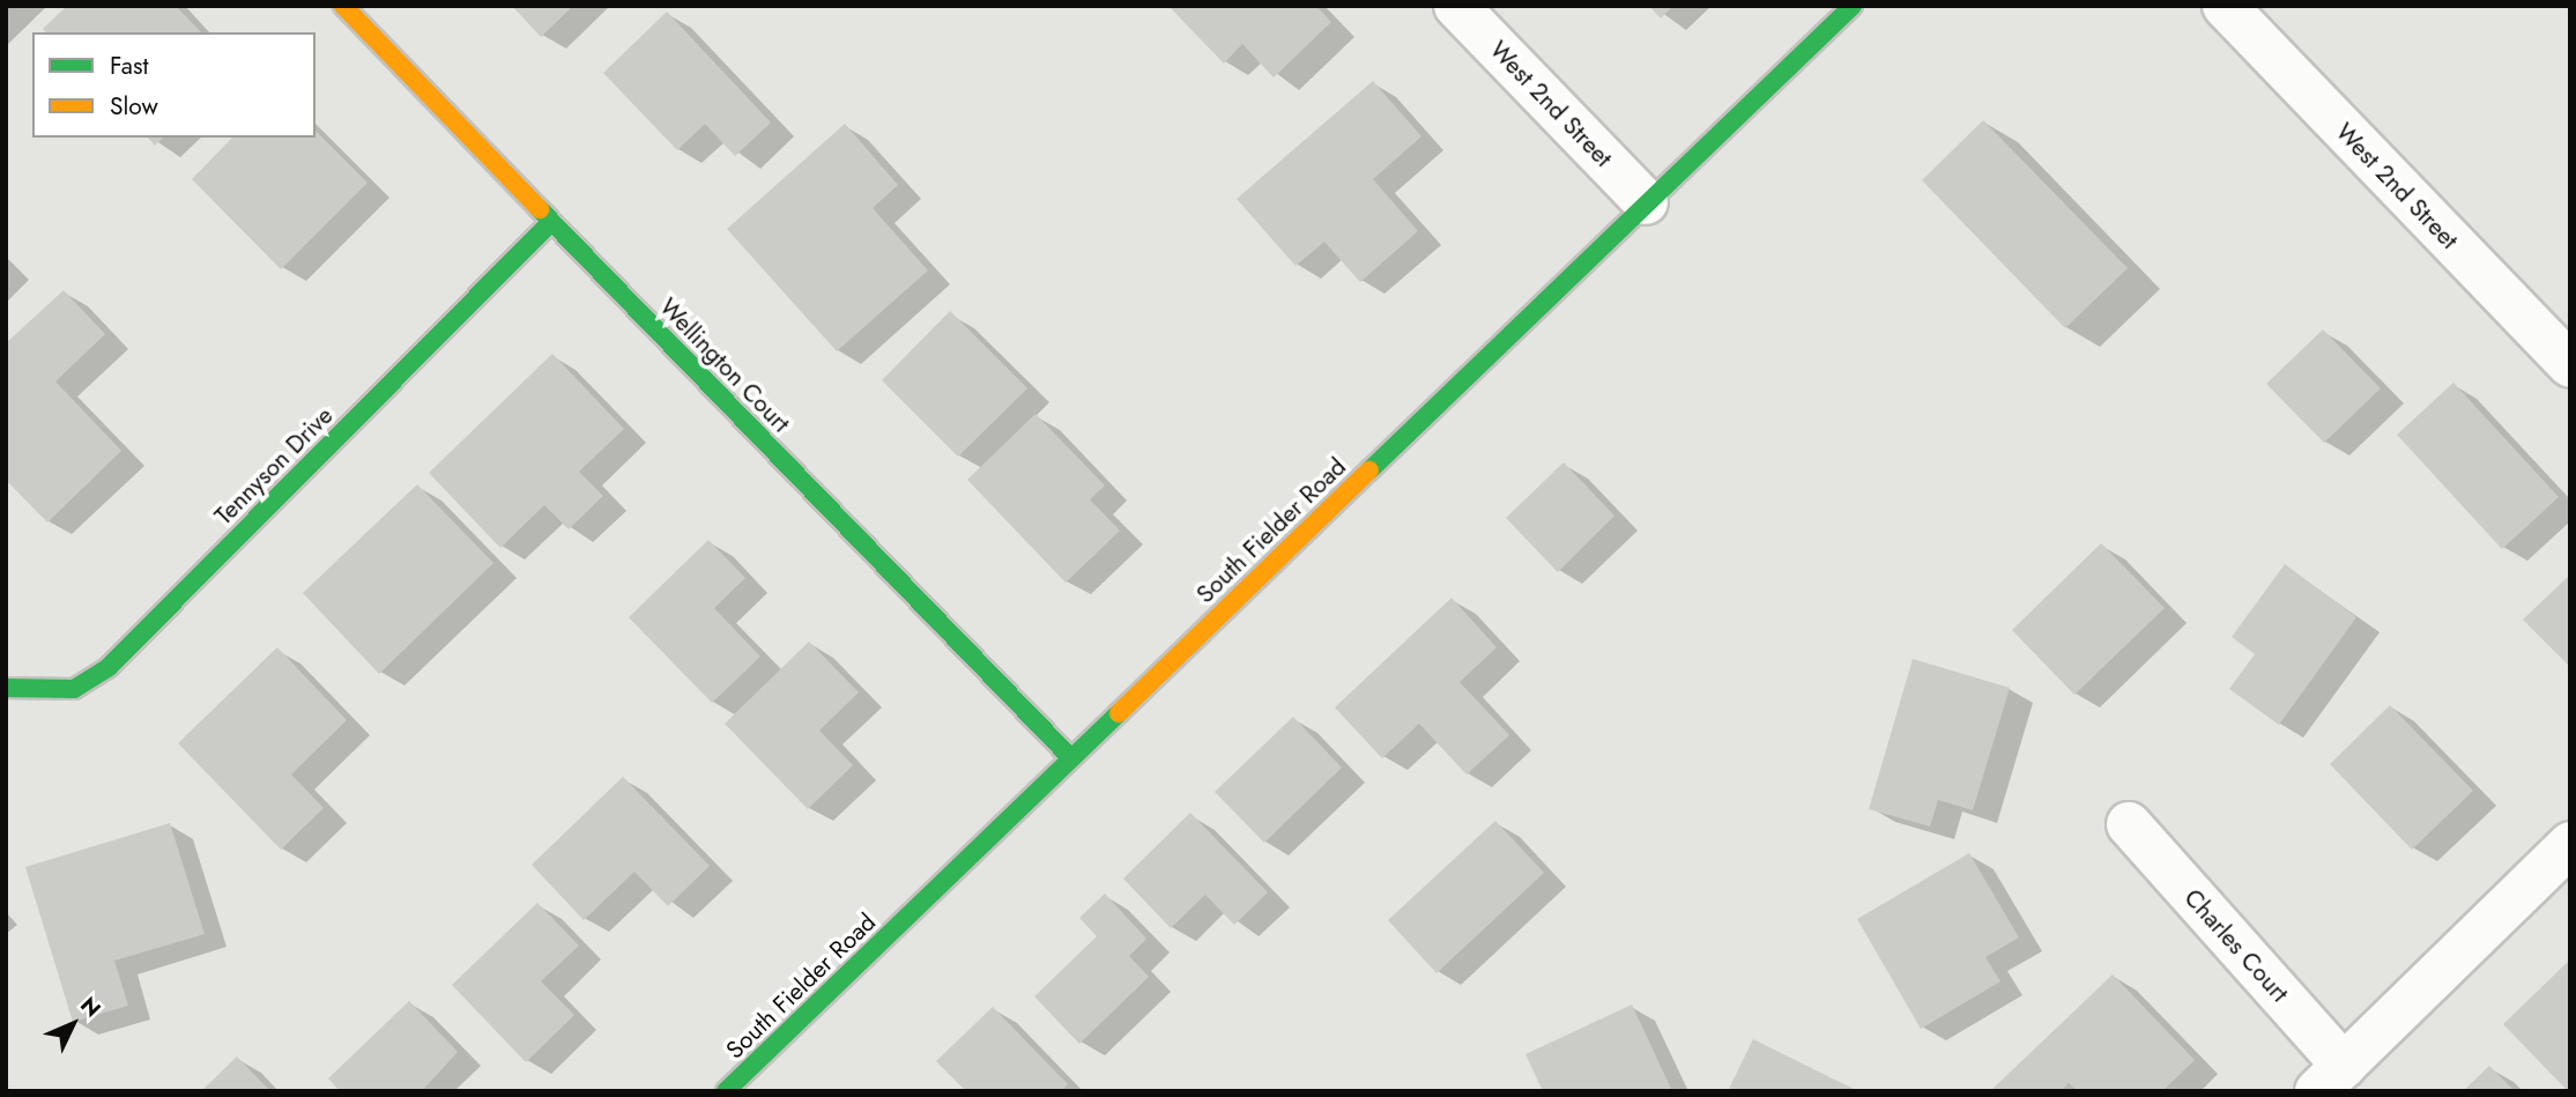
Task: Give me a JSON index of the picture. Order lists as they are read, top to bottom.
{
  "streets": {
    "street": [
      "West 2nd Street",
      "Wellington Court",
      "Tennyson Drive",
      "South Fielder Road",
      "Charles Court"
    ]
  },
  "crossings": [
    ["West 2nd Street", "South Fielder Road"],
    ["Wellington Court", "Tennyson Drive"],
    ["Wellington Court", "South Fielder Road"]
  ],
  "legend": ["Fast", "Slow"],
  "north": "top right"
}
